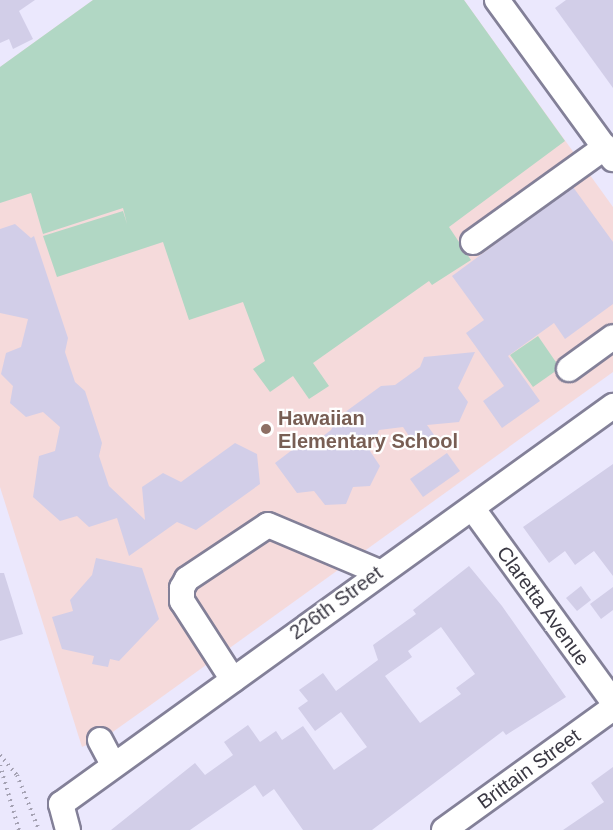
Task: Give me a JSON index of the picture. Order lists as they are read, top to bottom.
{
  "streets": {
    "street": ["226th Street", "Claretta Avenue", "Brittain Street"]
  },
  "crossings": [
    ["226th Street", "Claretta Avenue"]
  ],
  "places": ["Hawaiian Elementary School"]
}
